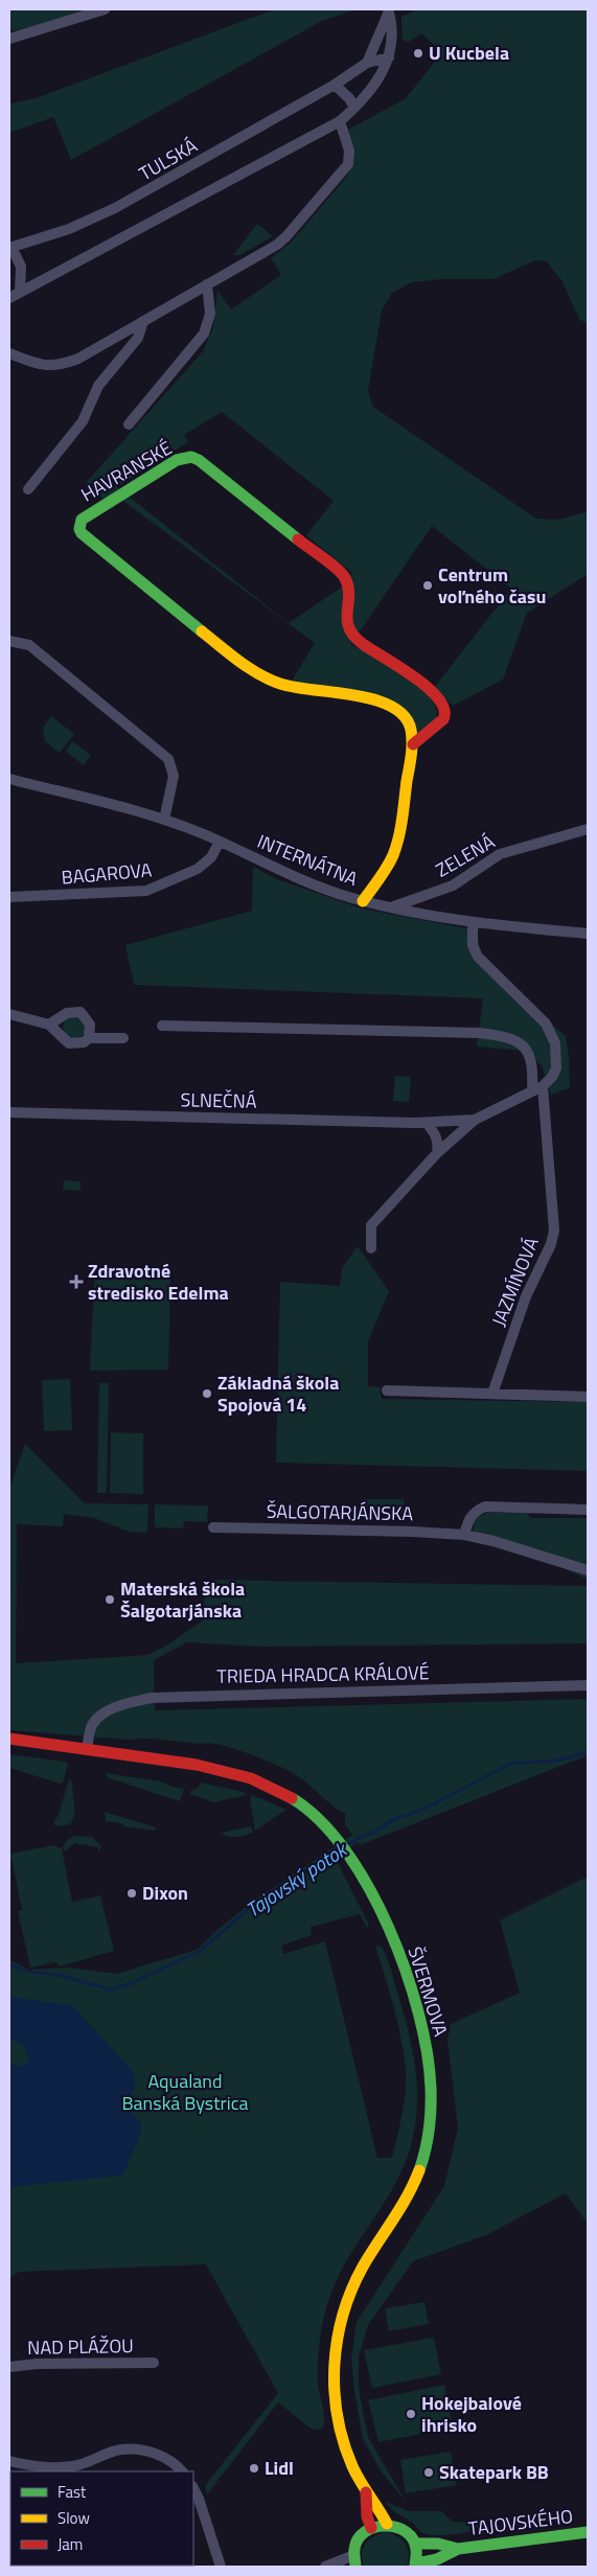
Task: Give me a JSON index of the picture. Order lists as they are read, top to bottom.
{
  "streets": {
    "street": [
      "TULSKÁ",
      "HAVRANSKÉ",
      "ZELENÁ",
      "INTERNÁTNA",
      "BAGAROVA",
      "SLNEČNÁ",
      "JAZMÍNOVÁ",
      "ŠALGOTARJÁNSKA",
      "TRIEDA HRADCA KRÁLOVÉ",
      "ŠVERMOVA",
      "NAD PLÁŽOU",
      "TAJOVSKÉHO"
    ]
  },
  "crossings": [
    ["HAVRANSKÉ", "INTERNÁTNA"],
    ["ZELENÁ", "INTERNÁTNA"],
    ["INTERNÁTNA", "BAGAROVA"],
    ["SLNEČNÁ", "JAZMÍNOVÁ"],
    ["TRIEDA HRADCA KRÁLOVÉ", "ŠVERMOVA"]
  ],
  "water": ["Tajovský potok"],
  "parks": ["Aqualand Banská Bystrica"],
  "places": {
    "other": [
      "U Kucbela",
      "Centrum voľného času",
      "Základná škola Spojová 14",
      "Materská škola Šalgotarjánska",
      "Dixon",
      "Hokejbalové ihrisko",
      "Lidl",
      "Skatepark BB"
    ],
    "health": ["Zdravotné stredisko Edelma"]
  },
  "legend": ["Fast", "Slow", "Jam"]
}
